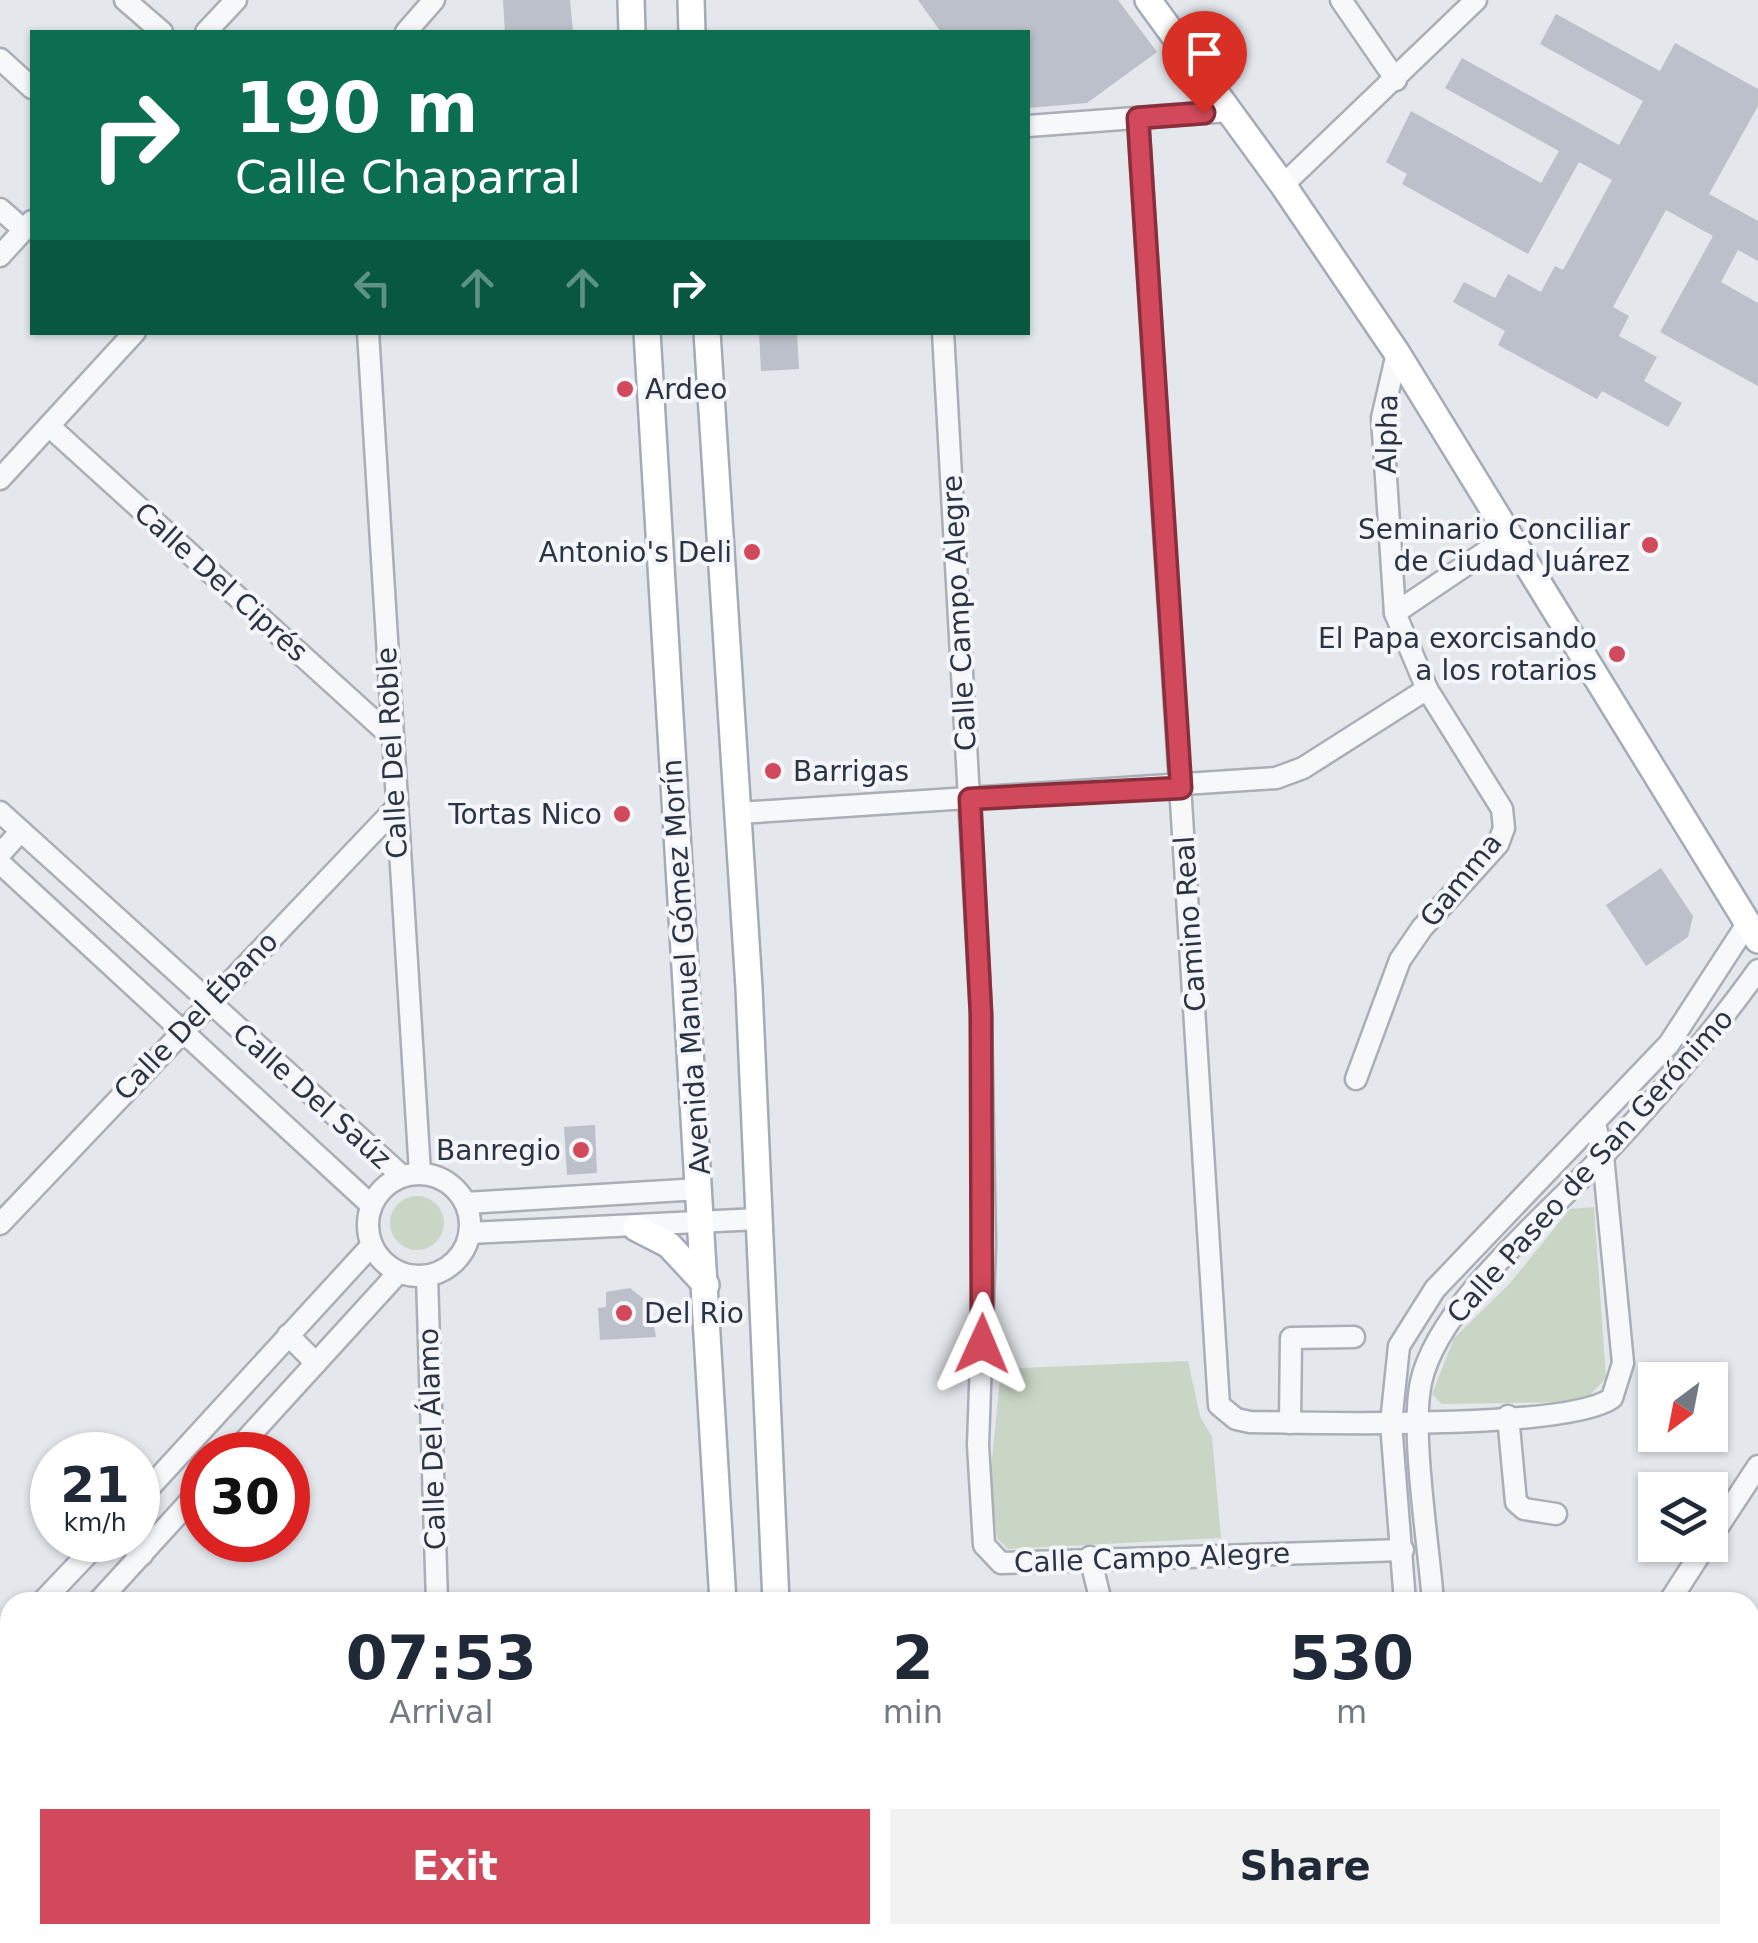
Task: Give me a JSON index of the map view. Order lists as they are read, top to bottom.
{
  "streets": {
    "main road": ["Avenida Manuel Gómez Morín"],
    "street": [
      "Alpha",
      "Calle Del Ciprés",
      "Calle Campo Alegre",
      "Calle Del Roble",
      "Gamma",
      "Camino Real",
      "Calle Del Ébano",
      "Calle Del Saúz",
      "Calle Paseo de San Gerónimo",
      "Calle Del Álamo"
    ]
  },
  "crossings": [
    ["Alpha", "Gamma"],
    ["Calle Del Ciprés", "Calle Del Roble"],
    ["Calle Campo Alegre", "Calle Paseo de San Gerónimo"],
    ["Calle Del Roble", "Calle Del Ébano"],
    ["Calle Del Roble", "Calle Del Saúz"],
    ["Calle Del Roble", "Calle Del Álamo"],
    ["Camino Real", "Calle Paseo de San Gerónimo"],
    ["Calle Del Ébano", "Calle Del Saúz"],
    ["Calle Del Saúz", "Calle Del Álamo"]
  ],
  "places": [
    "Ardeo",
    "Seminario Conciliar de Ciudad Juárez",
    "Antonio's Deli",
    "El Papa exorcisando a los rotarios",
    "Barrigas",
    "Tortas Nico",
    "Banregio",
    "Del Rio"
  ],
  "north": "bottom left",
  "page": {
    "turn": ["190 m", "Calle Chaparral"],
    "speed": "21 km/h",
    "limit": "30",
    "eta": [
      "07:53",
      "Arrival",
      "2",
      "min",
      "530",
      "m"
    ],
    "buttons": ["Exit", "Share"]
  }
}
